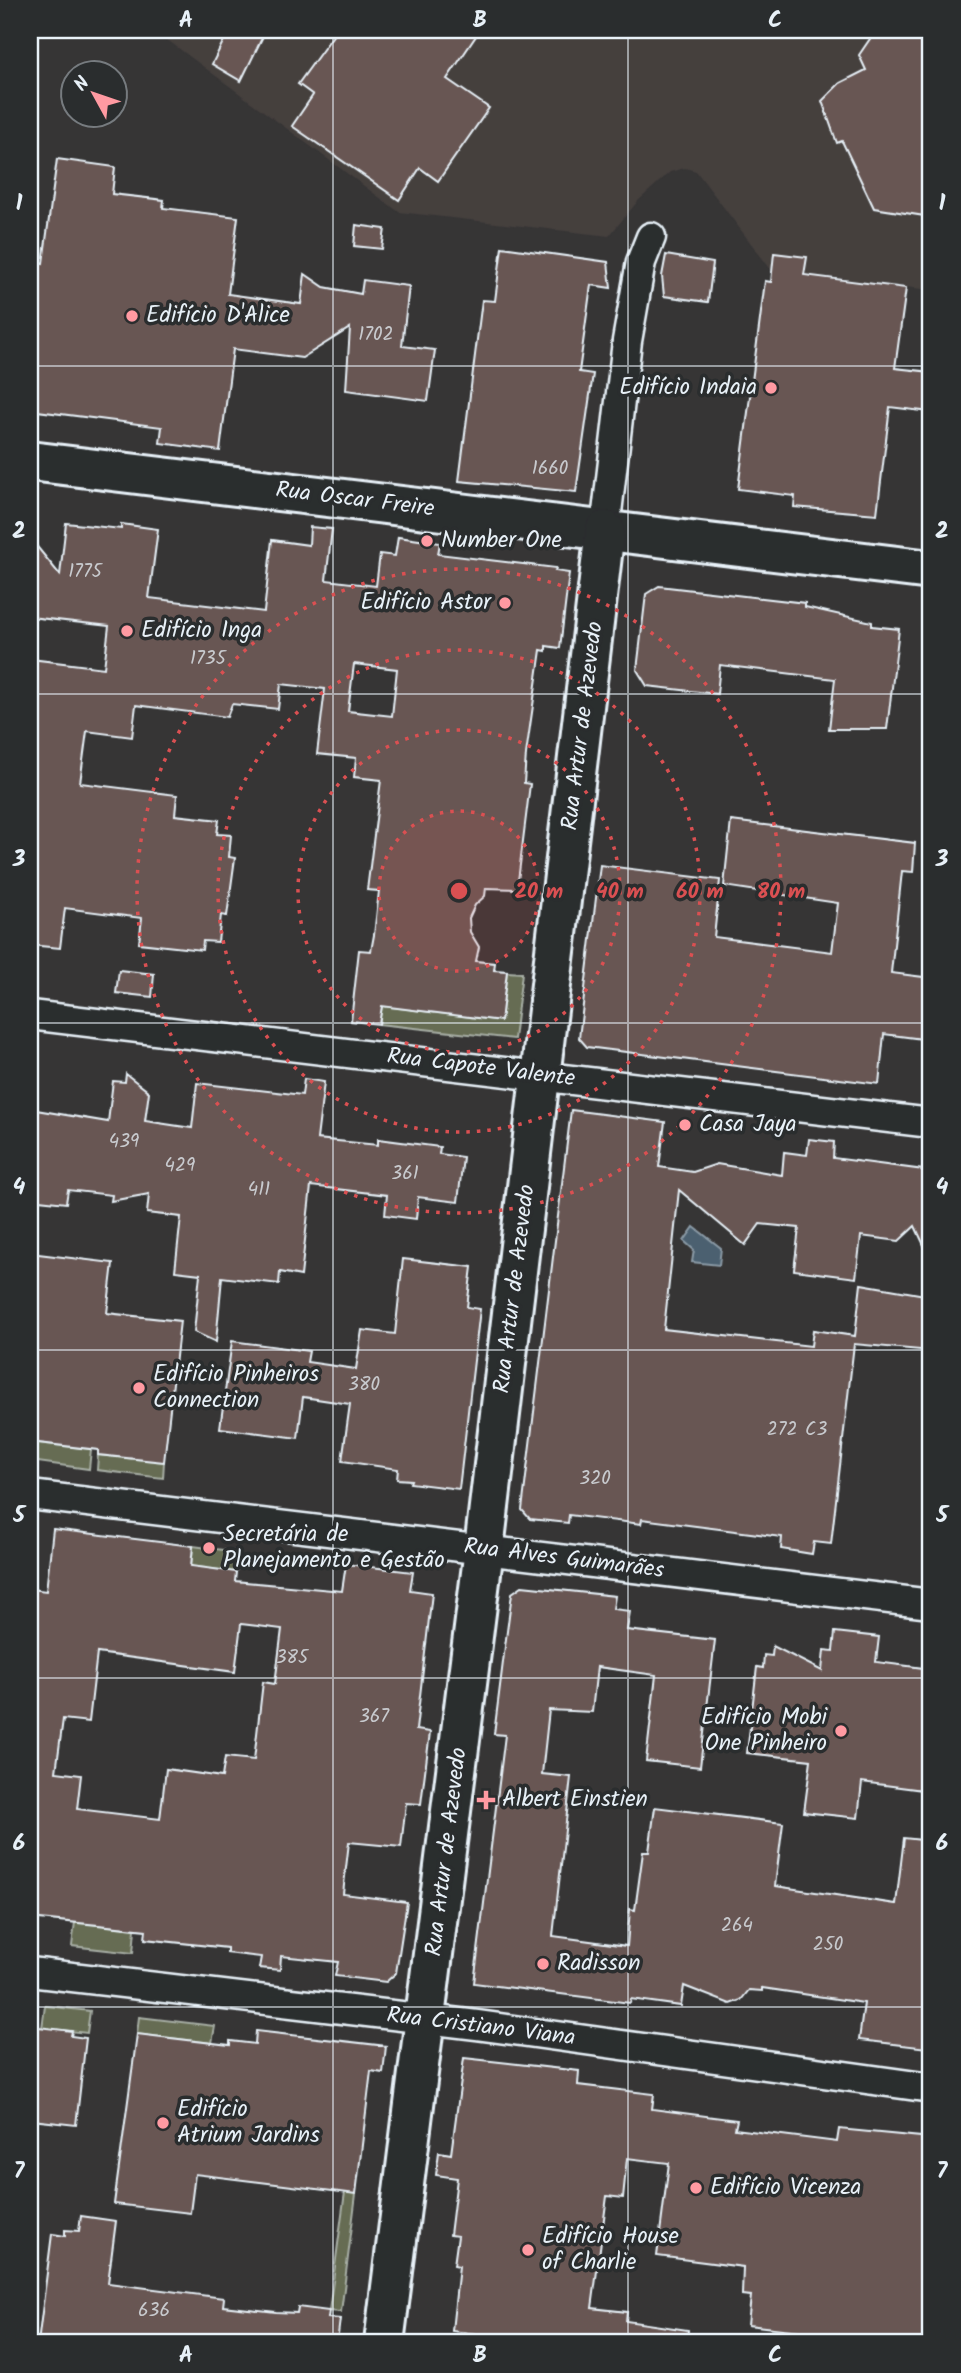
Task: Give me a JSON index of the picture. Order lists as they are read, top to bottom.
{
  "streets": {
    "street": [
      "Rua Oscar Freire",
      "Rua Artur de Azevedo",
      "Rua Capote Valente",
      "Rua Alves Guimarães",
      "Rua Cristiano Viana"
    ]
  },
  "crossings": [
    ["Rua Oscar Freire", "Rua Artur de Azevedo"],
    ["Rua Artur de Azevedo", "Rua Capote Valente"],
    ["Rua Artur de Azevedo", "Rua Alves Guimarães"],
    ["Rua Artur de Azevedo", "Rua Cristiano Viana"]
  ],
  "places": {
    "other": [
      "Edifício D'Alice",
      "Edifício Indaia",
      "Number One",
      "Edifício Astor",
      "Edifício Inga",
      "Casa Jaya",
      "Edifício Pinheiros Connection",
      "Secretária de Planejamento e Gestão",
      "Edifício Mobi One Pinheiro",
      "Radisson",
      "Edifício Atrium Jardins",
      "Edifício Vicenza",
      "Edifício House of Charlie"
    ],
    "health": ["Albert Einstien"]
  },
  "house_numbers": [
    "1702",
    "1660",
    "1775",
    "1735",
    "439",
    "429",
    "361",
    "411",
    "380",
    "272 C3",
    "320",
    "385",
    "367",
    "264",
    "250",
    "636"
  ],
  "north": "top left",
  "grid": {
    "columns": ["A", "B", "C"],
    "rows": [
      "1",
      "2",
      "3",
      "4",
      "5",
      "6",
      "7"
    ]
  },
  "rings": [
    "20 m",
    "40 m",
    "60 m",
    "80 m"
  ]
}
